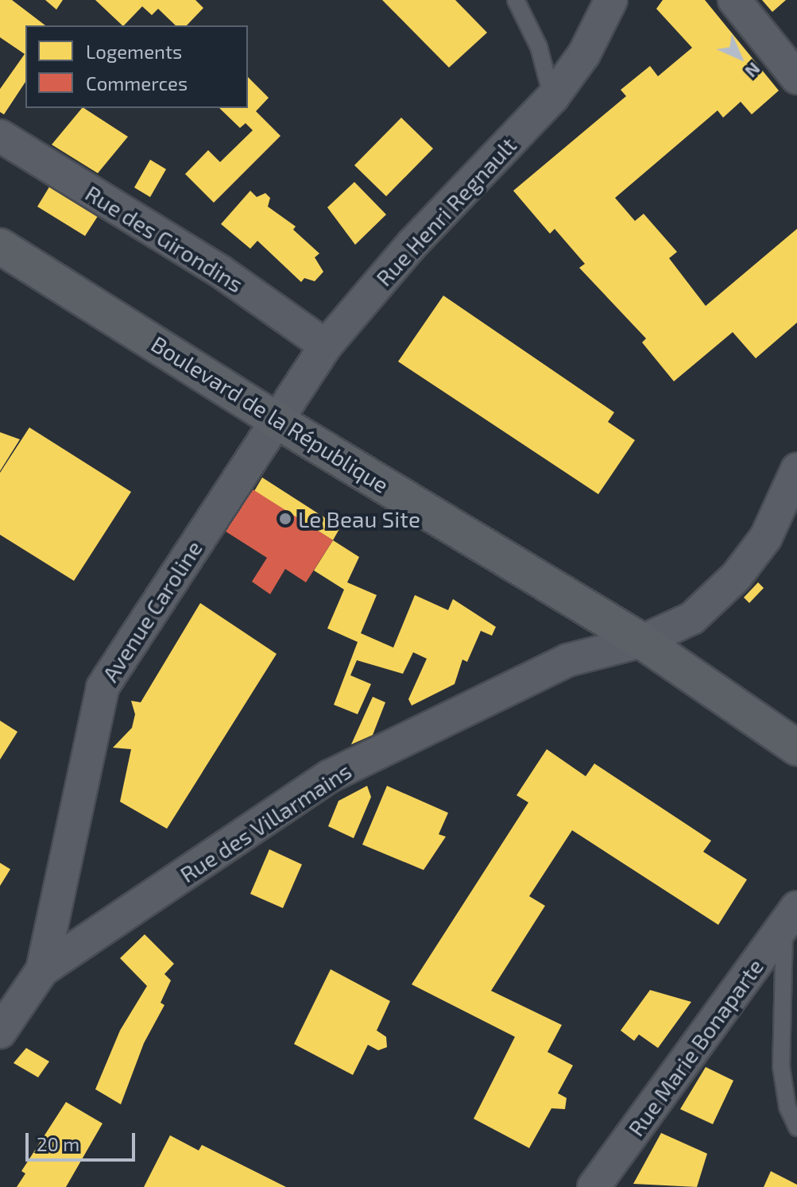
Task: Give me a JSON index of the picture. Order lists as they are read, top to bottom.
{
  "streets": {
    "main road": ["Boulevard de la République"],
    "street": [
      "Rue Henri Regnault",
      "Rue des Girondins",
      "Avenue Caroline",
      "Rue des Villarmains",
      "Rue Marie Bonaparte"
    ]
  },
  "crossings": [
    ["Rue Henri Regnault", "Rue des Girondins"],
    ["Rue Henri Regnault", "Boulevard de la République"],
    ["Rue Henri Regnault", "Avenue Caroline"],
    ["Boulevard de la République", "Avenue Caroline"],
    ["Boulevard de la République", "Rue des Villarmains"],
    ["Avenue Caroline", "Rue des Villarmains"]
  ],
  "places": ["Le Beau Site"],
  "legend": ["Logements", "Commerces"],
  "scale_bar": "20 m",
  "north": "bottom right"
}
